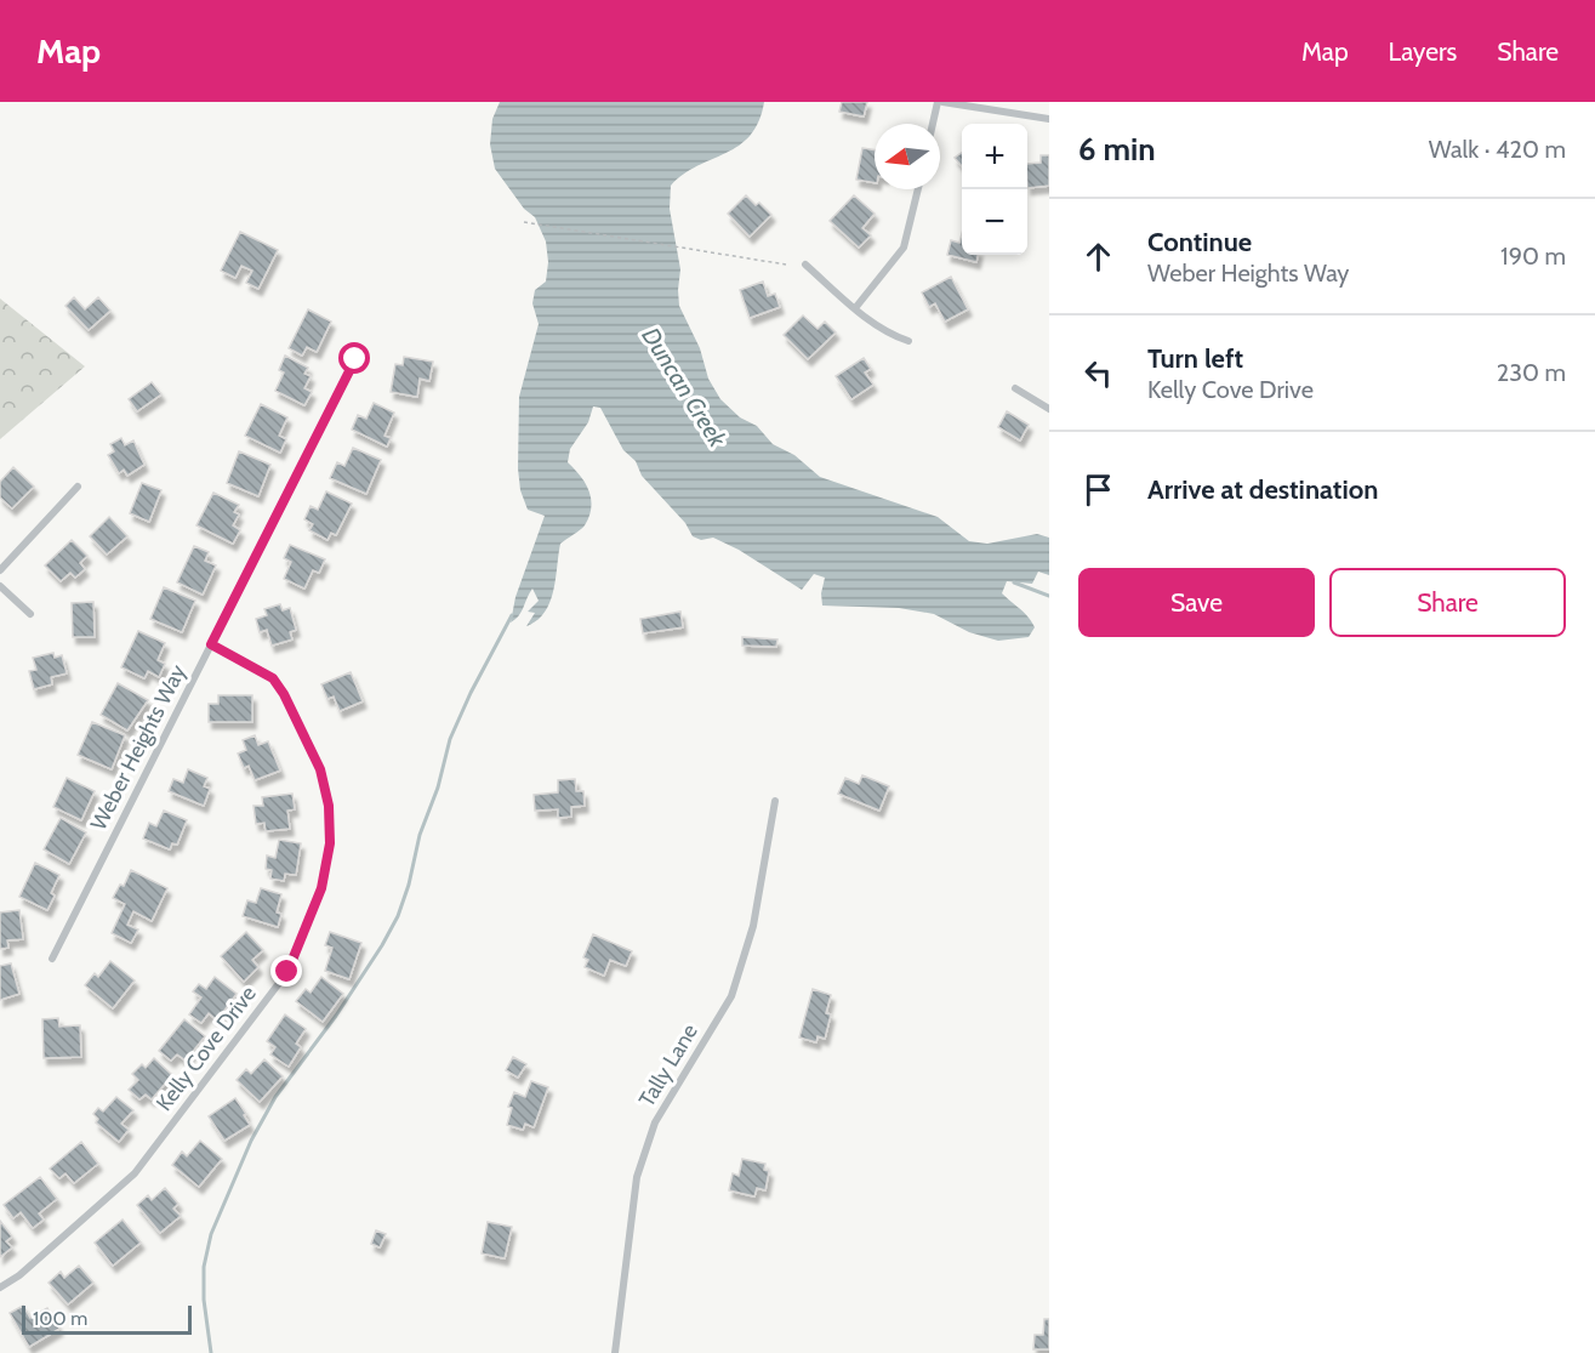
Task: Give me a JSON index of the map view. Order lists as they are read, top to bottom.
{
  "streets": {
    "street": ["Weber Heights Way", "Kelly Cove Drive", "Tally Lane"]
  },
  "crossings": [
    ["Weber Heights Way", "Kelly Cove Drive"]
  ],
  "water": ["Duncan Creek"],
  "scale_bar": "100 m",
  "north": "left",
  "page": {
    "header": "Map",
    "nav": ["Map", "Layers", "Share"],
    "heading": ["6 min", "Walk · 420 m"],
    "map_buttons": ["+", "−"],
    "list": [
      ["Continue", "Weber Heights Way", "190 m"],
      ["Turn left", "Kelly Cove Drive", "230 m"],
      "Arrive at destination"
    ],
    "buttons": ["Save", "Share"],
    "scale": "100 m"
  }
}
